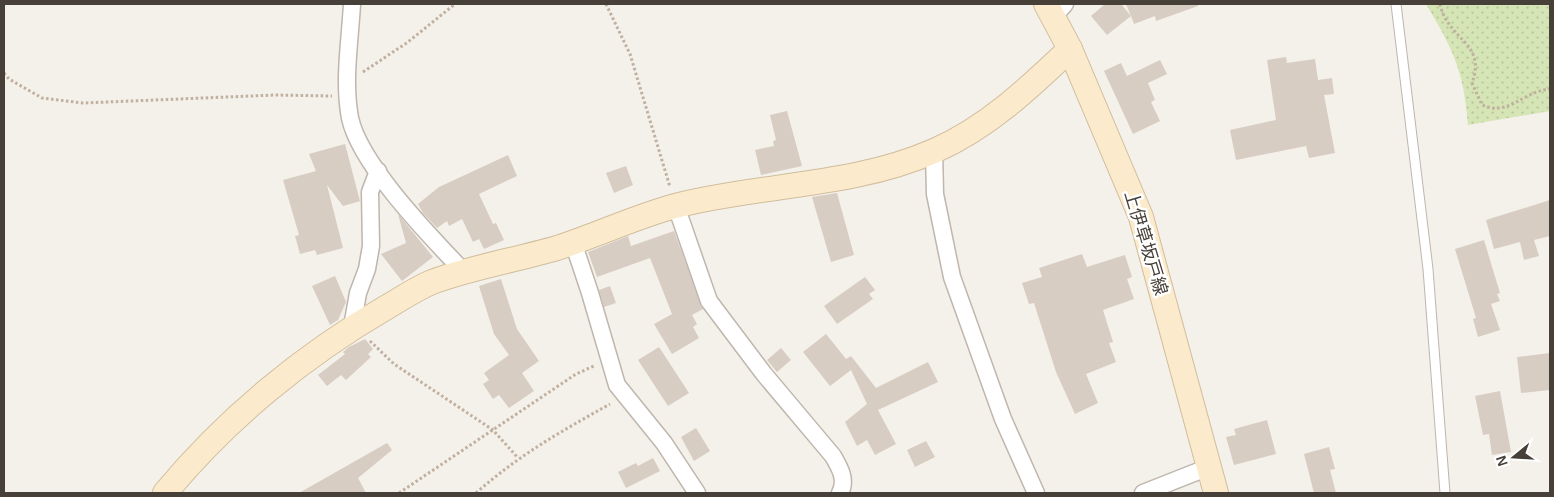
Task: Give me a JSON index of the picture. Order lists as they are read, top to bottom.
{
  "streets": {
    "street": ["上伊草坂戸線"]
  },
  "north": "left"
}
